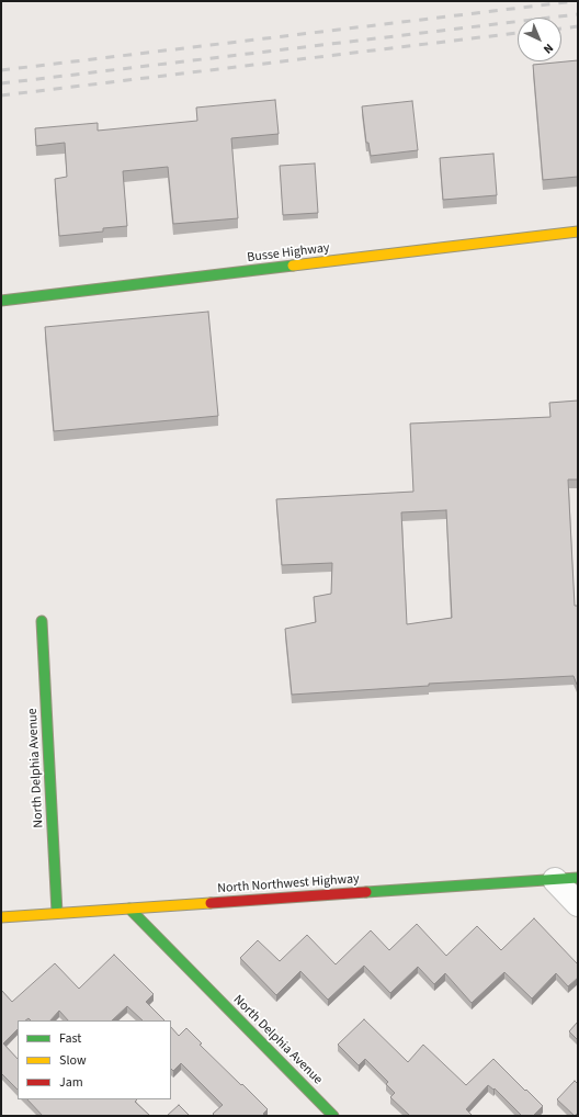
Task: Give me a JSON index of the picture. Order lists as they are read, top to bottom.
{
  "streets": {
    "main road": ["Busse Highway", "North Delphia Avenue", "North Northwest Highway"]
  },
  "crossings": [
    ["North Delphia Avenue", "North Northwest Highway"]
  ],
  "legend": ["Fast", "Slow", "Jam"],
  "north": "bottom right"
}
